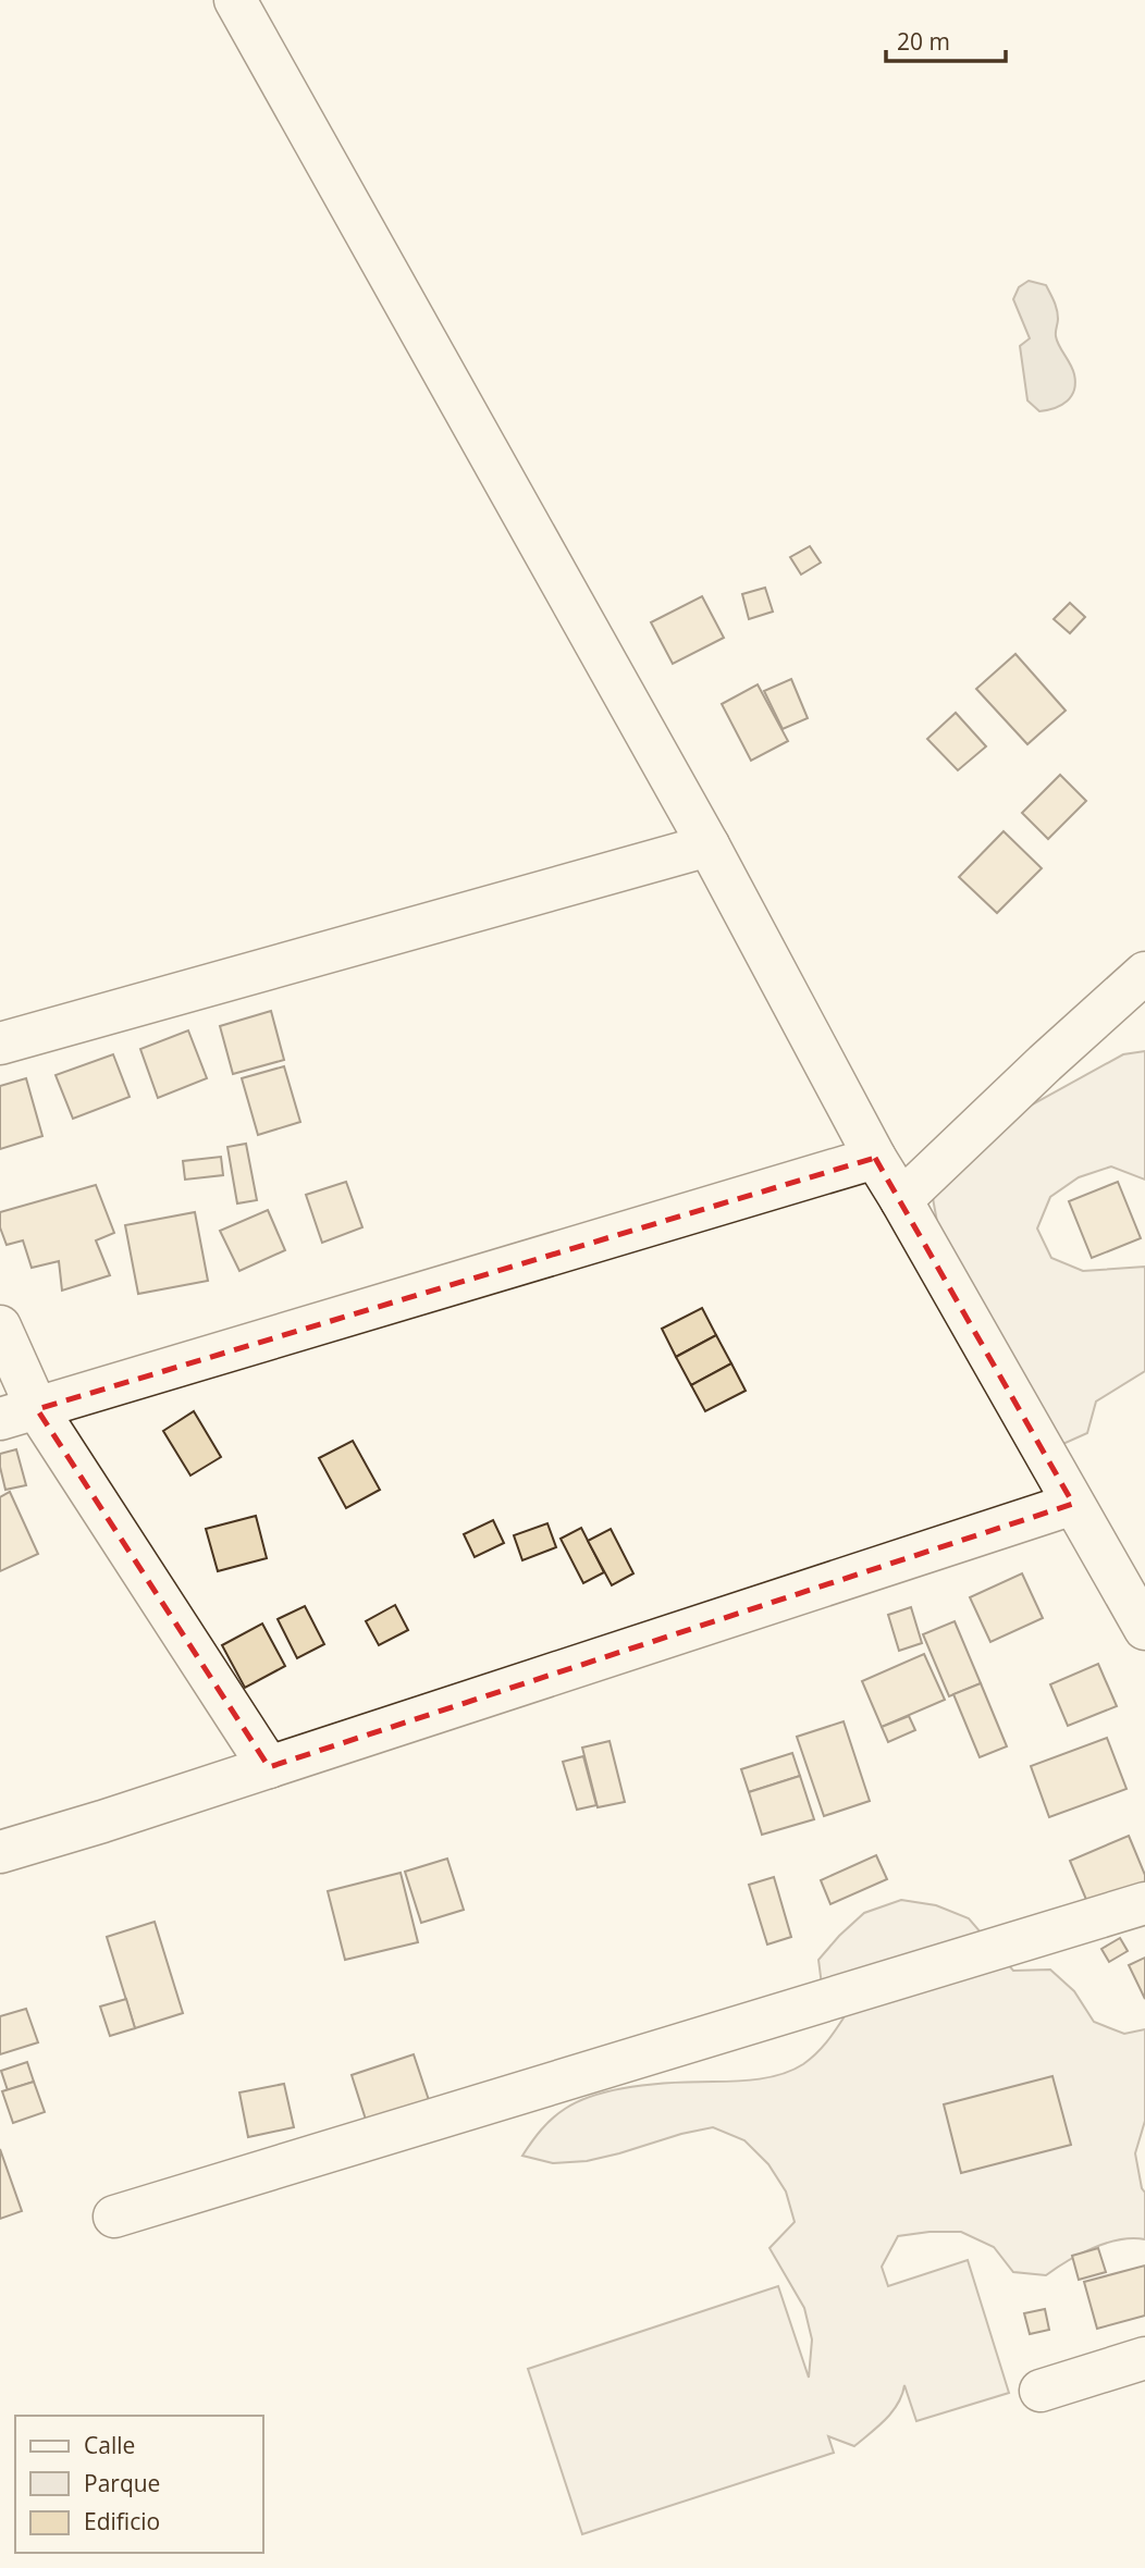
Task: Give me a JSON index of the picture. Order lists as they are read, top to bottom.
{
  "legend": ["Calle", "Parque", "Edificio"],
  "scale_bar": "20 m"
}
